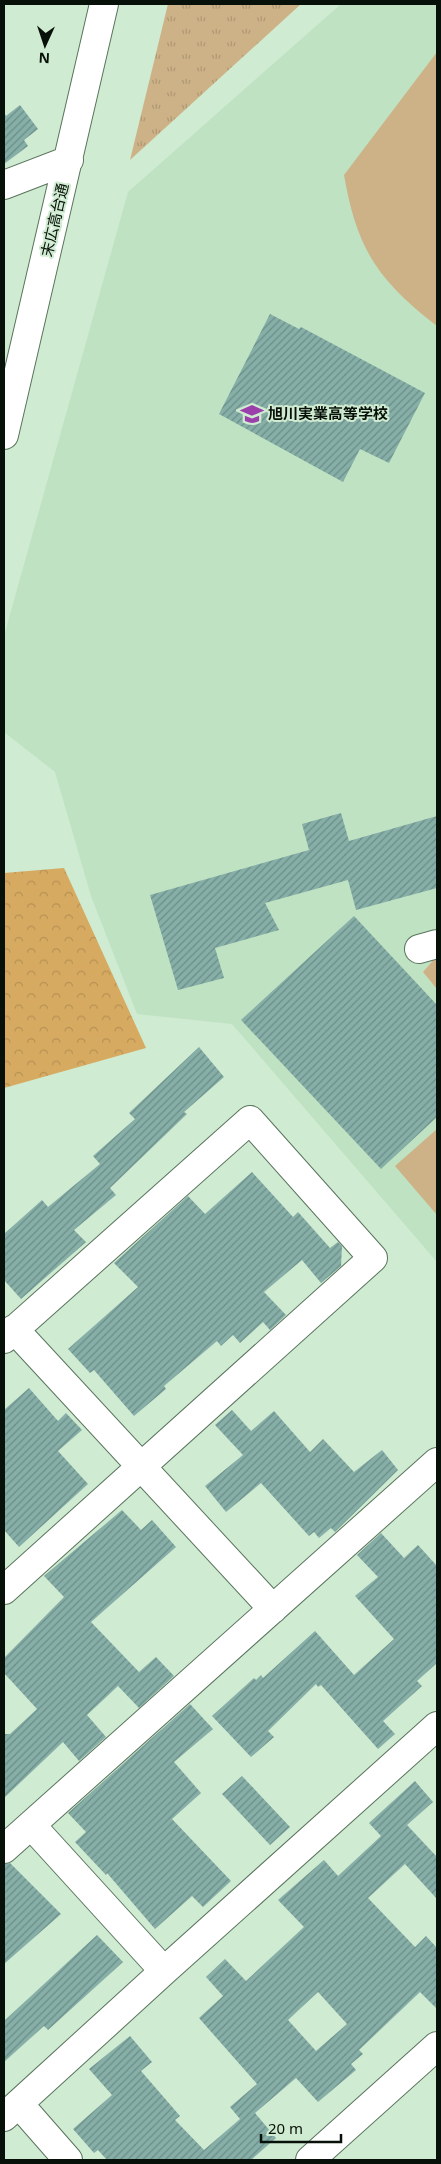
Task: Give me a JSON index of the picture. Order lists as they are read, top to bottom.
{
  "streets": {
    "street": ["末広高台通"]
  },
  "places": {
    "school or university": ["旭川実業高等学校"]
  },
  "scale_bar": "20 m",
  "north": "bottom"
}
